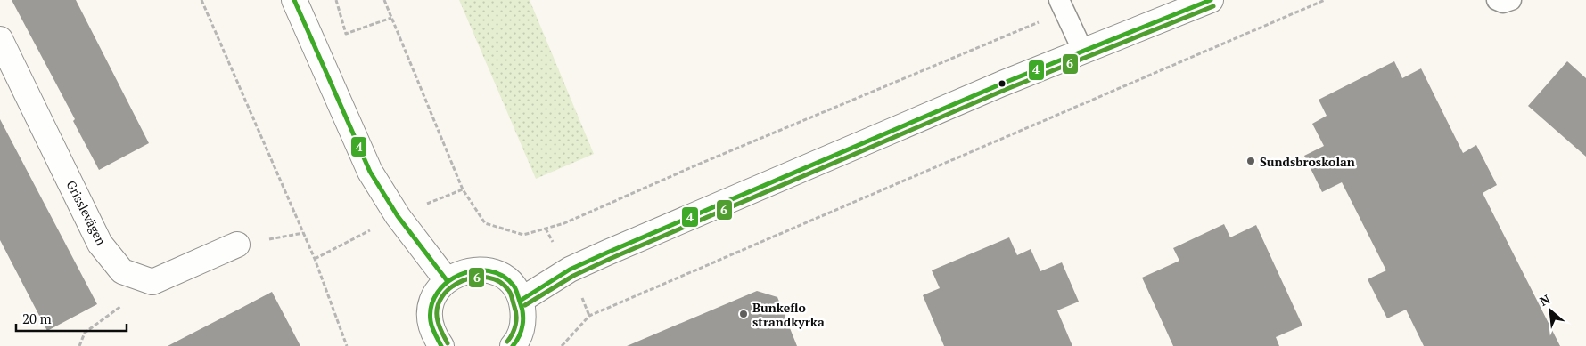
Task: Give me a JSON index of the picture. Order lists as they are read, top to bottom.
{
  "streets": {
    "street": ["Grisslevägen"]
  },
  "places": ["Sundsbroskolan", "Bunkeflo strandkyrka"],
  "lines": ["transit line 4", "transit line 6"],
  "scale_bar": "20 m",
  "north": "top left"
}
